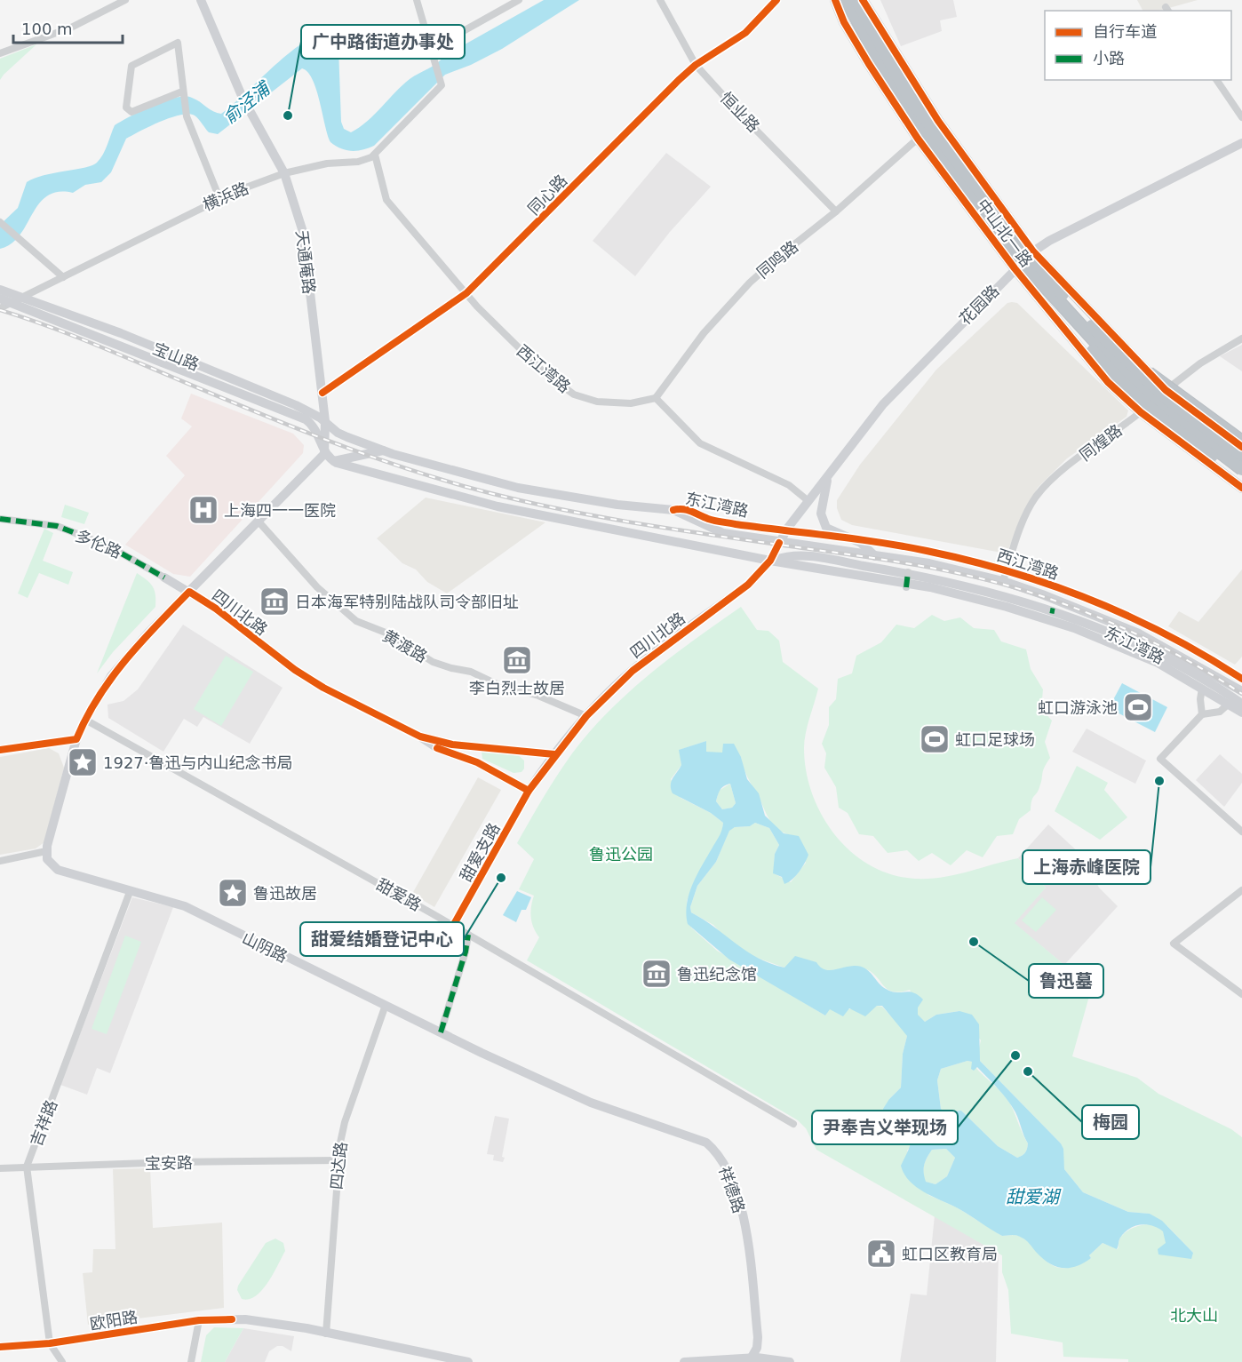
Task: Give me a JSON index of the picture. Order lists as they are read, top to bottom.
{
  "streets": {
    "main road": [
      "中山北一路",
      "天通庵路",
      "花园路",
      "宝山路",
      "西江湾路",
      "东江湾路",
      "多伦路",
      "四川北路",
      "山阴路",
      "祥德路",
      "欧阳路"
    ],
    "street": [
      "恒业路",
      "同心路",
      "横浜路",
      "同鸣路",
      "同煌路",
      "黄渡路",
      "甜爱支路",
      "甜爱路",
      "吉祥路",
      "宝安路",
      "四达路"
    ]
  },
  "crossings": [
    ["恒业路", "同心路"],
    ["恒业路", "同鸣路"],
    ["同心路", "天通庵路"],
    ["同心路", "西江湾路"],
    ["横浜路", "天通庵路"],
    ["横浜路", "宝山路"],
    ["横浜路", "西江湾路"],
    ["中山北一路", "同鸣路"],
    ["中山北一路", "花园路"],
    ["中山北一路", "同煌路"],
    ["同鸣路", "西江湾路"],
    ["天通庵路", "宝山路"],
    ["天通庵路", "东江湾路"],
    ["花园路", "西江湾路"],
    ["花园路", "东江湾路"],
    ["花园路", "四川北路"],
    ["宝山路", "东江湾路"],
    ["西江湾路", "同煌路"],
    ["西江湾路", "东江湾路"],
    ["西江湾路", "四川北路"],
    ["东江湾路", "四川北路"],
    ["多伦路", "四川北路"],
    ["四川北路", "黄渡路"],
    ["四川北路", "甜爱支路"],
    ["四川北路", "甜爱路"],
    ["甜爱支路", "甜爱路"],
    ["山阴路", "吉祥路"],
    ["山阴路", "四达路"],
    ["山阴路", "祥德路"],
    ["吉祥路", "宝安路"],
    ["吉祥路", "欧阳路"],
    ["宝安路", "四达路"],
    ["四达路", "欧阳路"]
  ],
  "water": ["俞泾浦", "甜爱湖"],
  "parks": ["鲁迅公园", "北大山"],
  "places": {
    "other": [
      "广中路街道办事处",
      "上海赤峰医院",
      "甜爱结婚登记中心",
      "鲁迅墓",
      "尹奉吉义举现场",
      "梅园"
    ],
    "hospital": ["上海四一一医院"],
    "museum": ["日本海军特别陆战队司令部旧址", "李白烈士故居", "鲁迅纪念馆"],
    "sports": ["虹口游泳池", "虹口足球场"],
    "place": ["1927·鲁迅与内山纪念书局", "鲁迅故居"],
    "public building": ["虹口区教育局"]
  },
  "legend": ["自行车道", "小路"],
  "scale_bar": "100 m"
}
